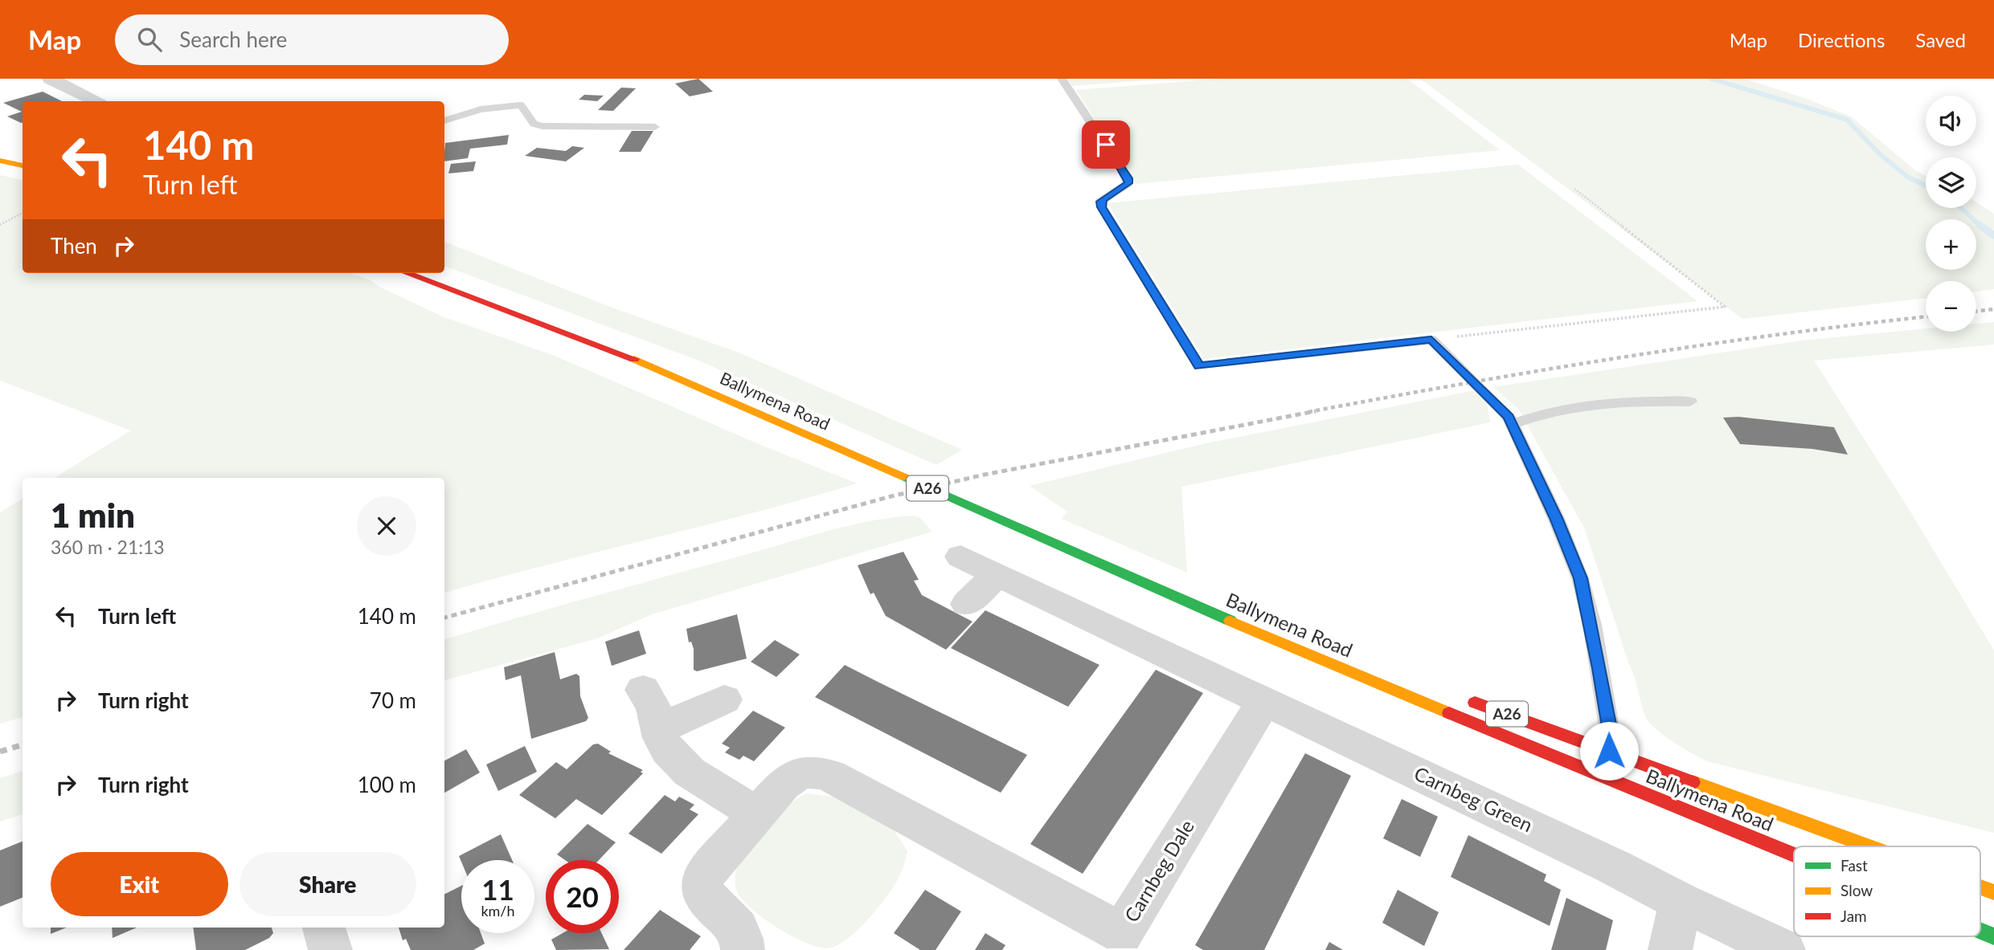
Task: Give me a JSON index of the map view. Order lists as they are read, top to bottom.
{
  "streets": {
    "highway": ["Ballymena Road", "A26"],
    "street": ["Carnbeg Green", "Carnbeg Dale"]
  },
  "crossings": [
    ["Carnbeg Green", "Carnbeg Dale"]
  ],
  "legend": ["Fast", "Slow", "Jam"],
  "page": {
    "header": "Map",
    "search": "Search here",
    "nav": ["Map", "Directions", "Saved"],
    "map_buttons": ["+", "−"],
    "turn": ["140 m", "Turn left"],
    "then": "Then",
    "heading": ["1 min", "360 m · 21:13"],
    "list": [
      {
        "name": "Turn left",
        "value": "140 m"
      },
      {
        "name": "Turn right",
        "value": "70 m"
      },
      {
        "name": "Turn right",
        "value": "100 m"
      }
    ],
    "buttons": ["Exit", "Share"],
    "speed": "11 km/h",
    "limit": "20"
  }
}
